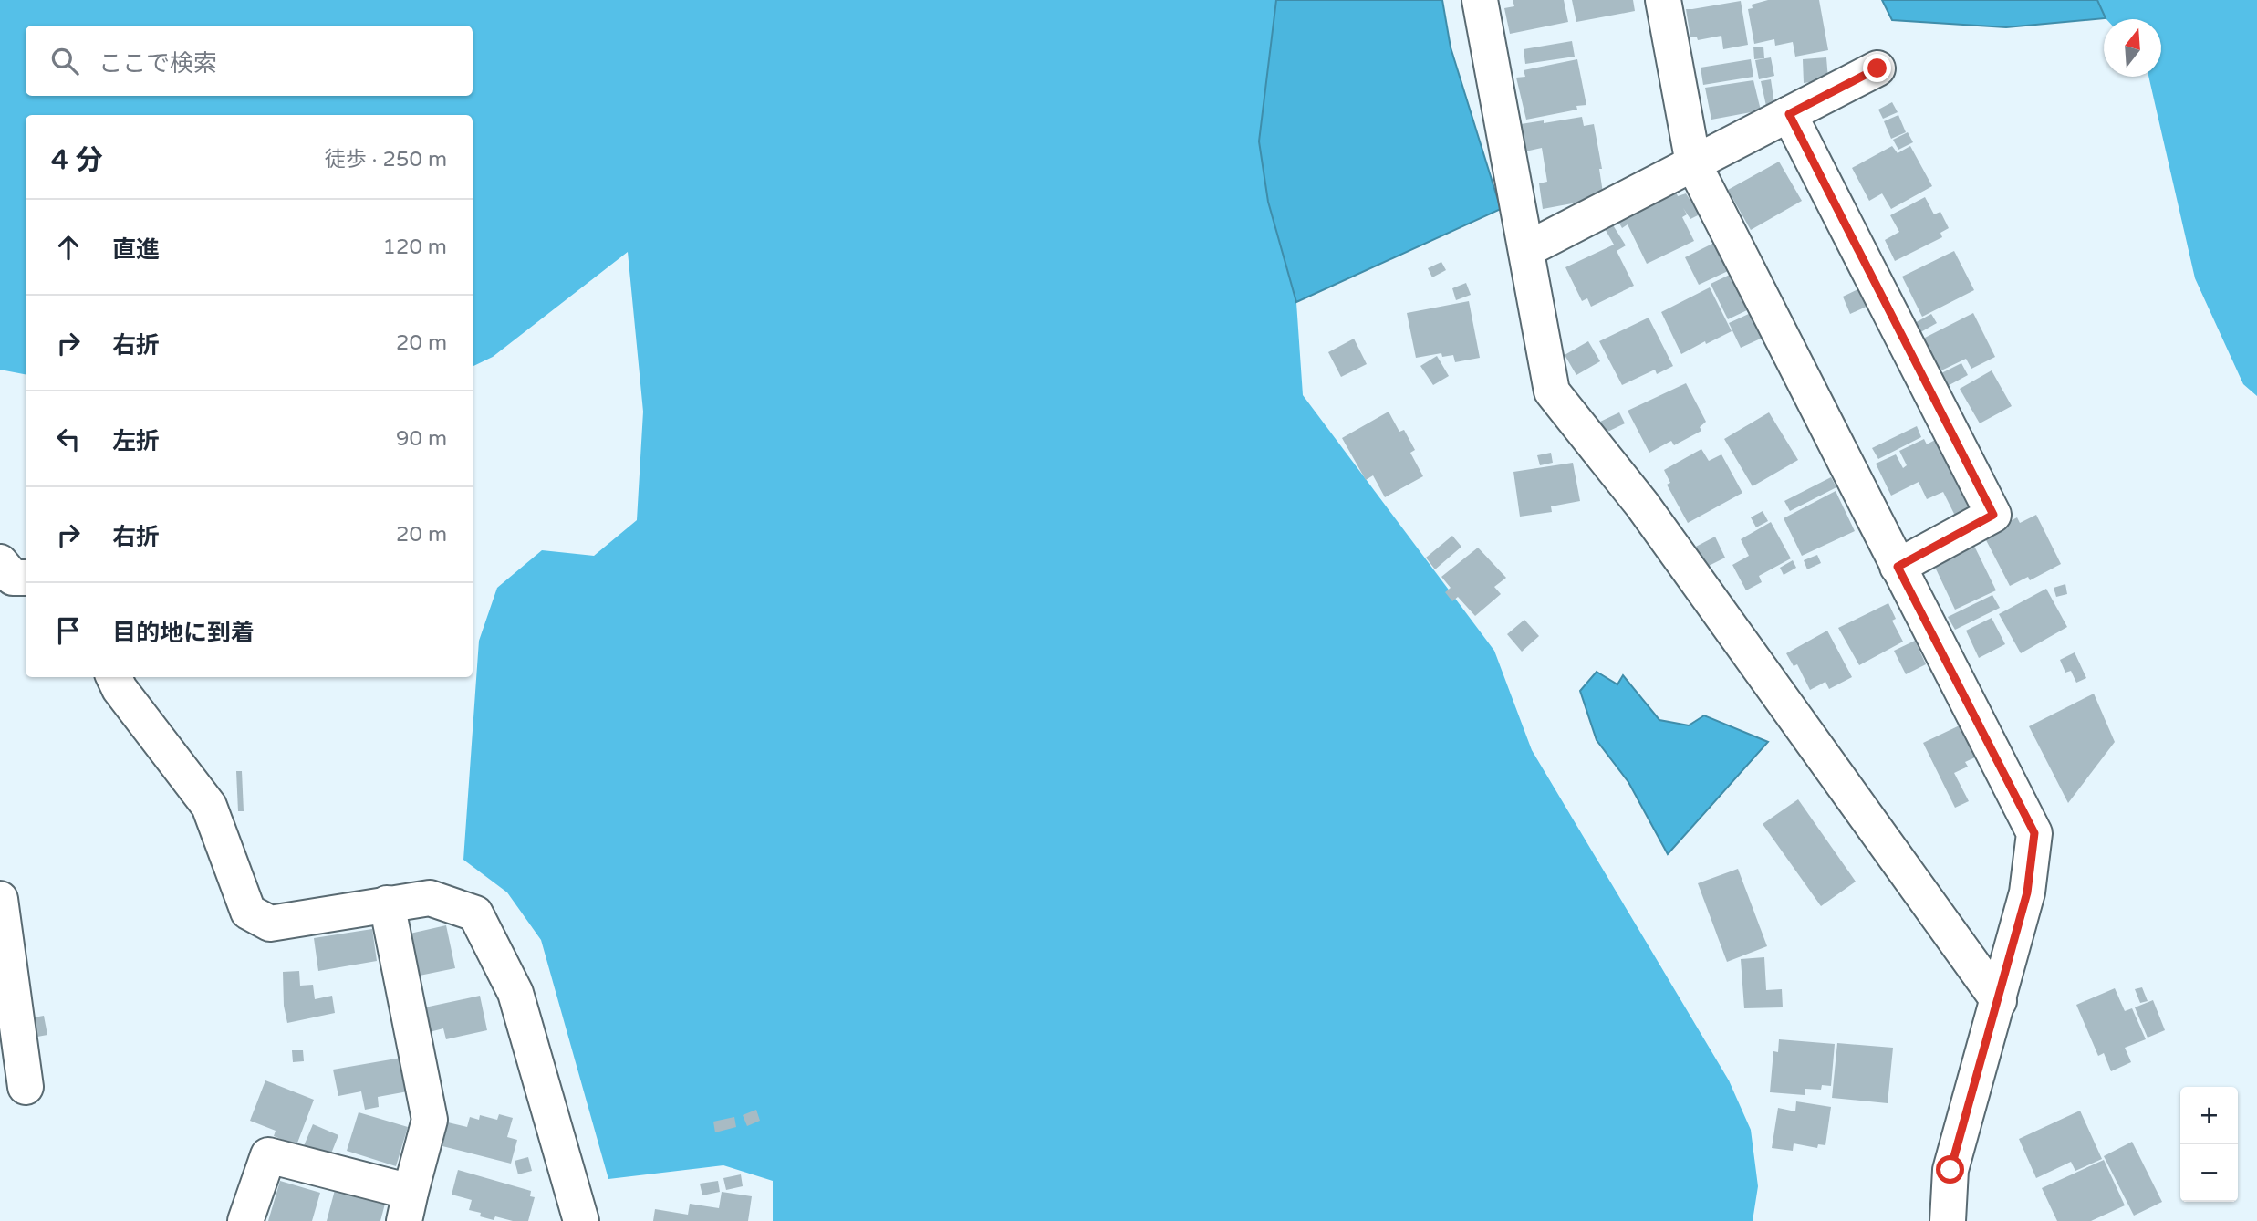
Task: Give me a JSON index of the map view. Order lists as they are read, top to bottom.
{
  "north": "top",
  "page": {
    "search": "ここで検索",
    "heading": ["4 分", "徒歩 · 250 m"],
    "list": [
      ["直進", "120 m"],
      ["右折", "20 m"],
      ["左折", "90 m"],
      ["右折", "20 m"],
      "目的地に到着"
    ],
    "map_buttons": ["+", "−"]
  }
}
